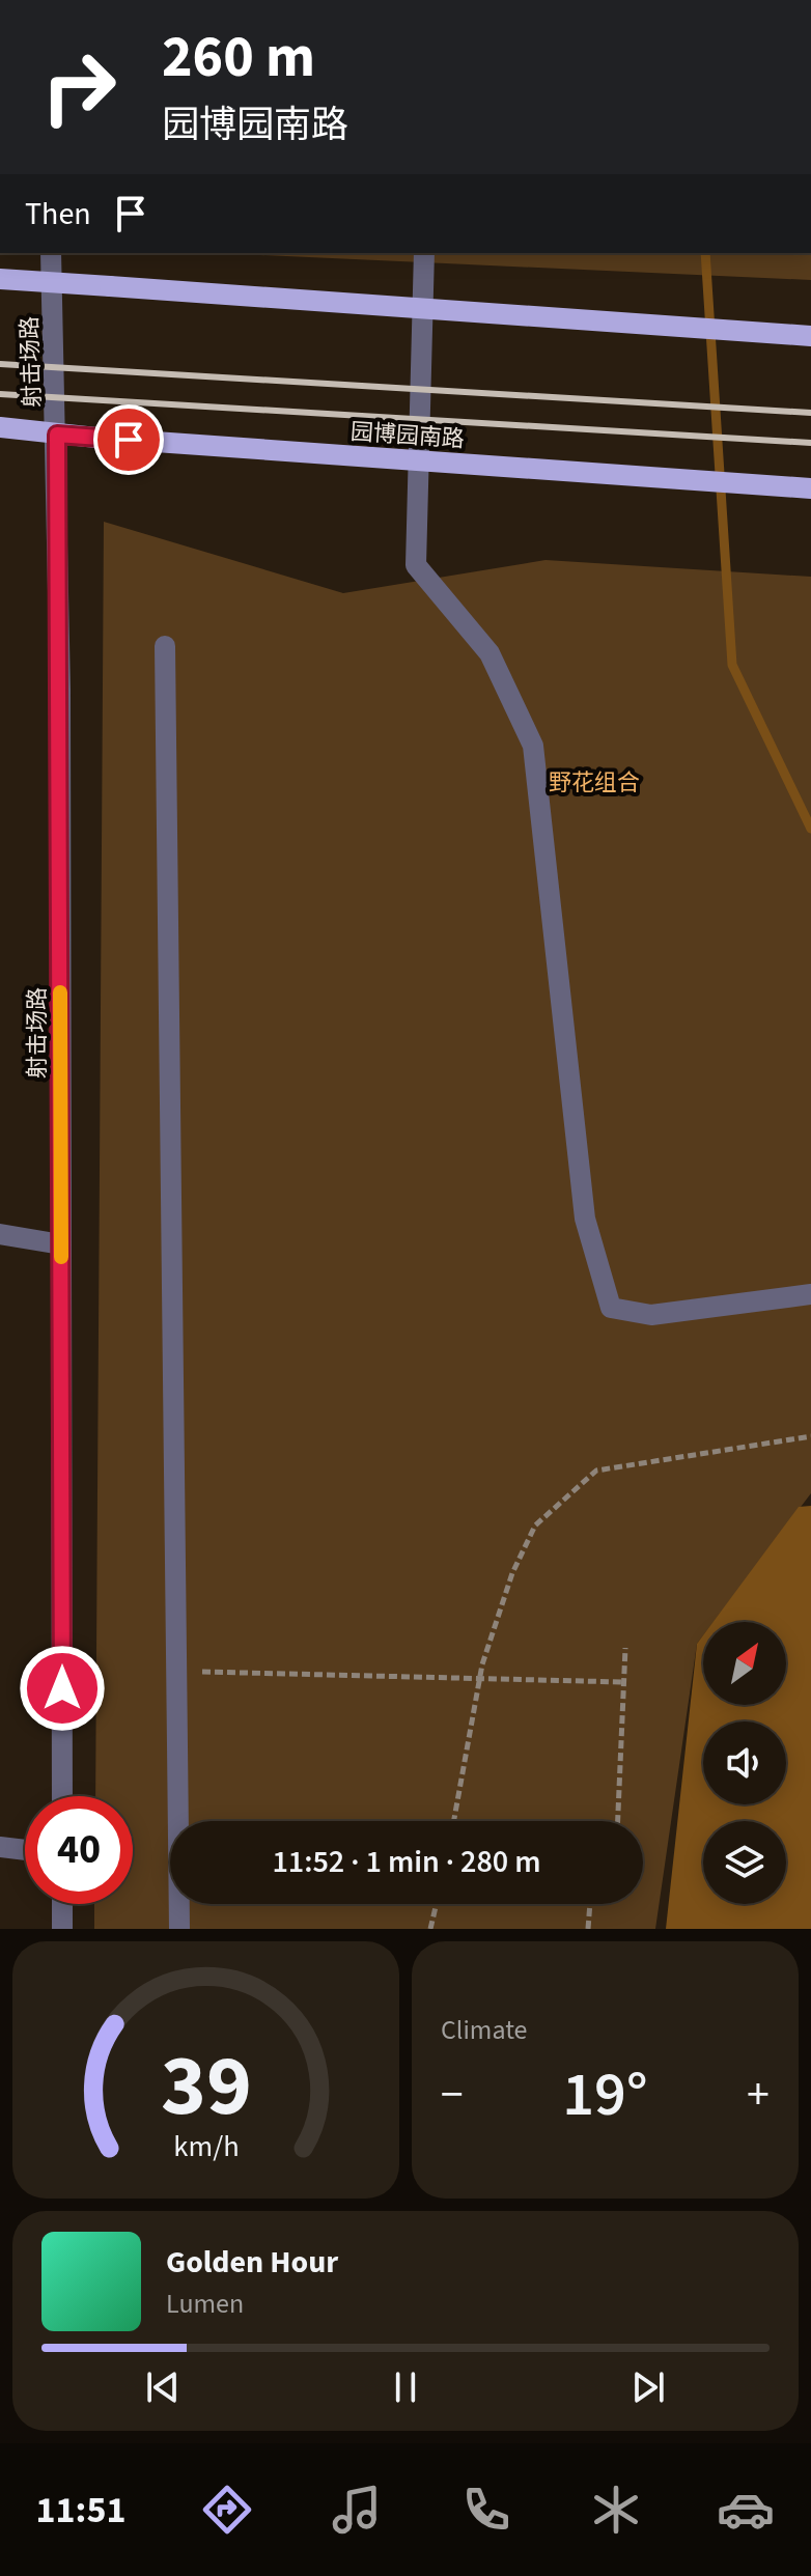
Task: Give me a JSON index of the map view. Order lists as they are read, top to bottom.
{
  "streets": {
    "main road": ["园博园南路"],
    "street": ["射击场路"]
  },
  "crossings": [
    ["射击场路", "园博园南路"]
  ],
  "parks": ["野花组合"],
  "north": "top right",
  "page": {
    "turn": ["260 m", "园博园南路"],
    "then": "Then",
    "limit": "40",
    "trip": "11:52 · 1 min · 280 m",
    "tile": "Climate",
    "heat": ["−", "19°", "+"],
    "song": ["Golden Hour", "Lumen"],
    "tabs": "11:51",
    "gauge": ["39", "km/h"]
  }
}
